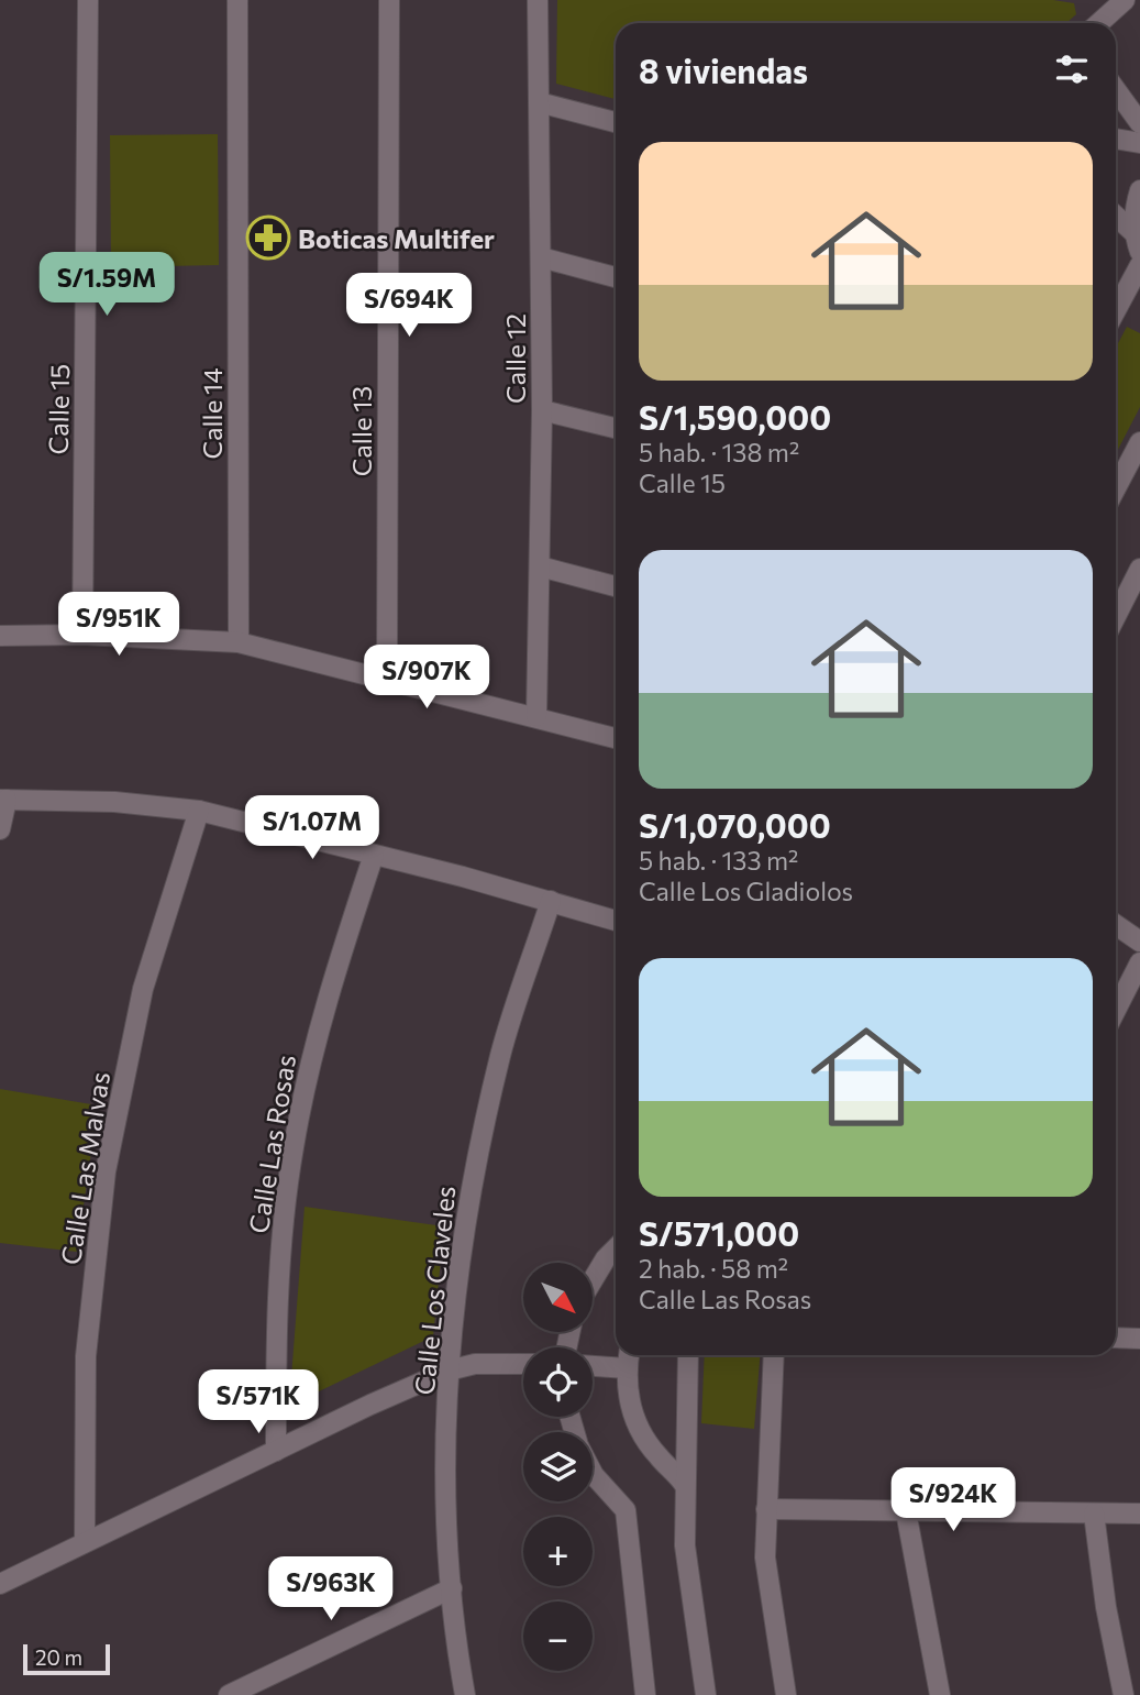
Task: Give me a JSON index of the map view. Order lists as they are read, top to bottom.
{
  "streets": {
    "street": [
      "Calle 12",
      "Calle 15",
      "Calle 14",
      "Calle 13",
      "Calle Las Rosas",
      "Calle Las Malvas",
      "Calle Los Claveles"
    ]
  },
  "places": {
    "pharmacy": ["Boticas Multifer"]
  },
  "scale_bar": "20 m",
  "north": "bottom right",
  "page": {
    "heading": "8 viviendas",
    "list": [
      {
        "name": "S/1,590,000",
        "note": "5 hab. · 138 m² · Calle 15"
      },
      {
        "name": "S/1,070,000",
        "note": "5 hab. · 133 m² · Calle Los Gladiolos"
      },
      {
        "name": "S/571,000",
        "note": "2 hab. · 58 m² · Calle Las Rosas"
      }
    ],
    "price": [
      "S/1.59M",
      "S/694K",
      "S/951K",
      "S/907K",
      "S/1.07M",
      "S/571K",
      "S/924K",
      "S/963K"
    ],
    "map_buttons": ["+", "−"],
    "scale": "20 m"
  }
}
